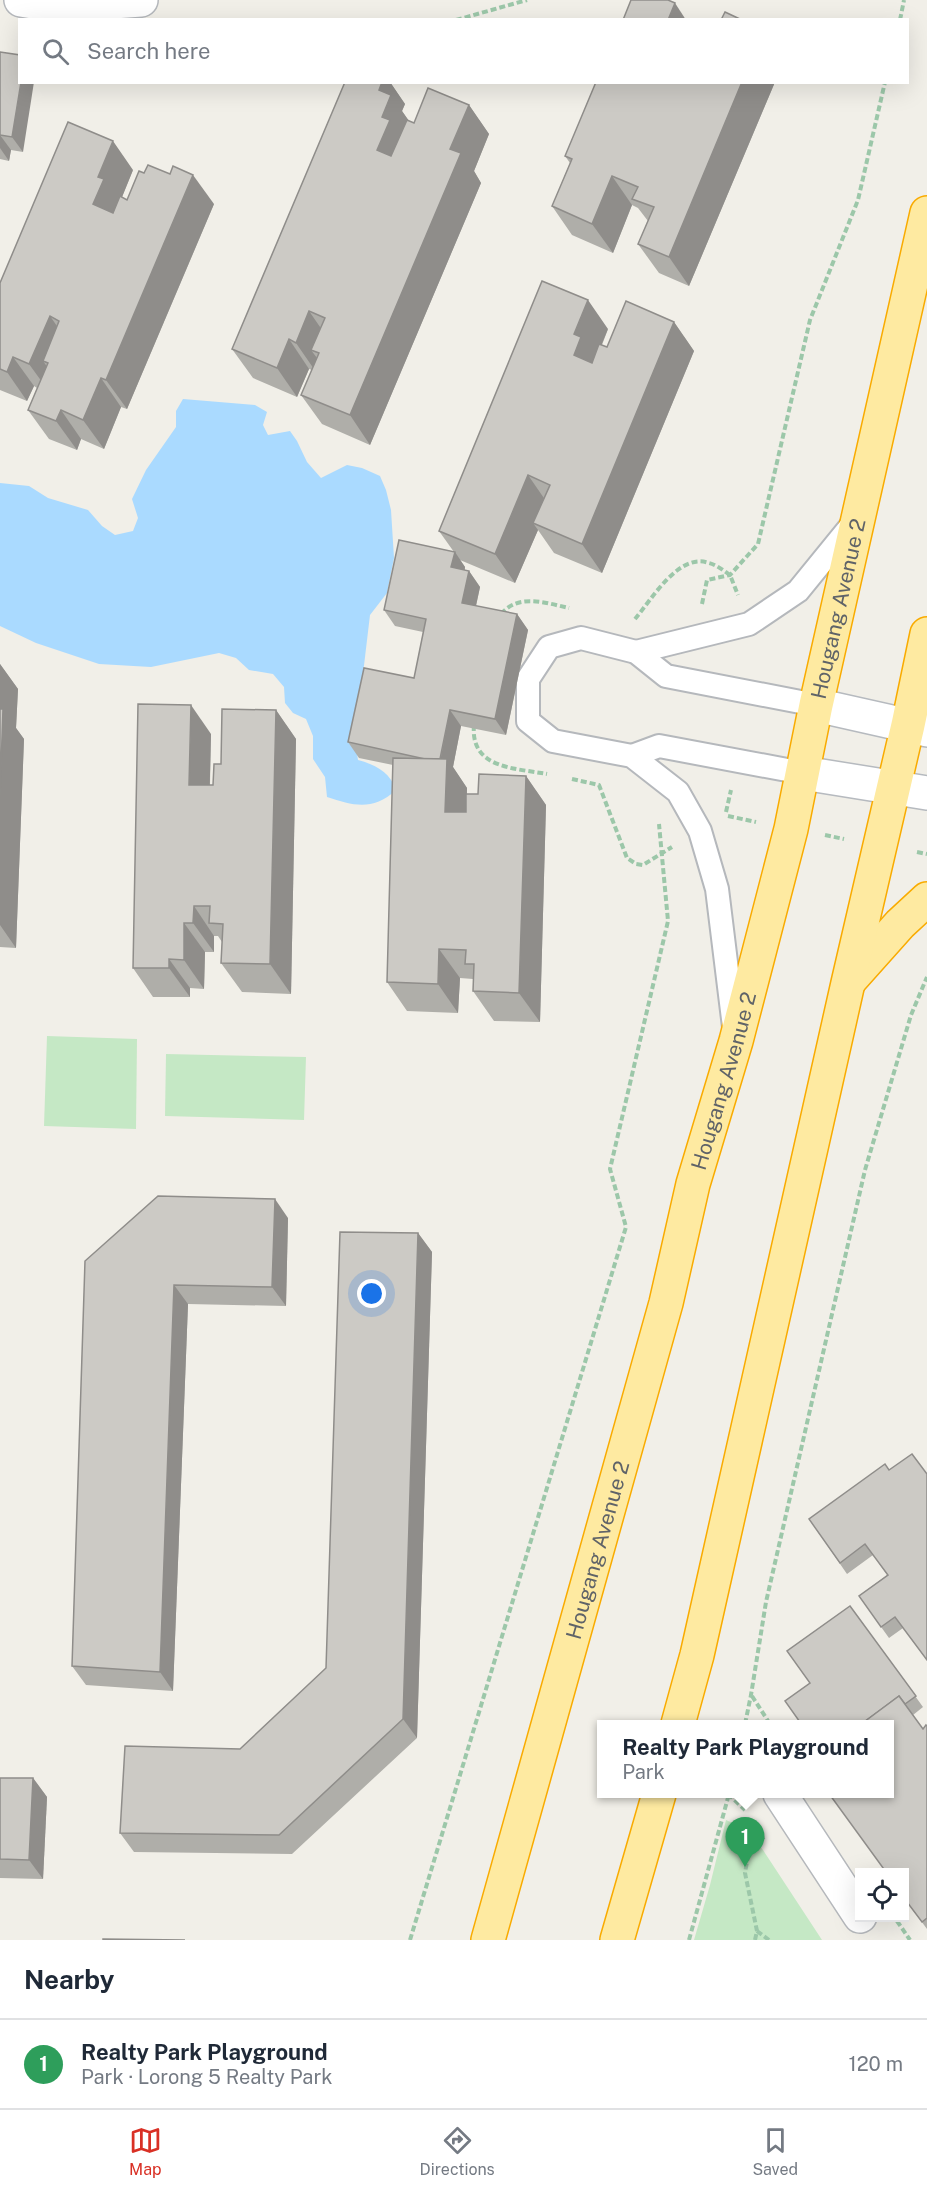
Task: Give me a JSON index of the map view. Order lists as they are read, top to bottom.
{
  "streets": {
    "highway": ["Hougang Avenue 2"]
  },
  "page": {
    "search": "Search here",
    "popup": ["Realty Park Playground", "Park"],
    "pins": "1",
    "heading": "Nearby",
    "list": [
      {
        "mark": "1",
        "name": "Realty Park Playground",
        "note": "Park · Lorong 5 Realty Park",
        "value": "120 m"
      }
    ],
    "nav": ["Map", "Directions", "Saved"]
  }
}
